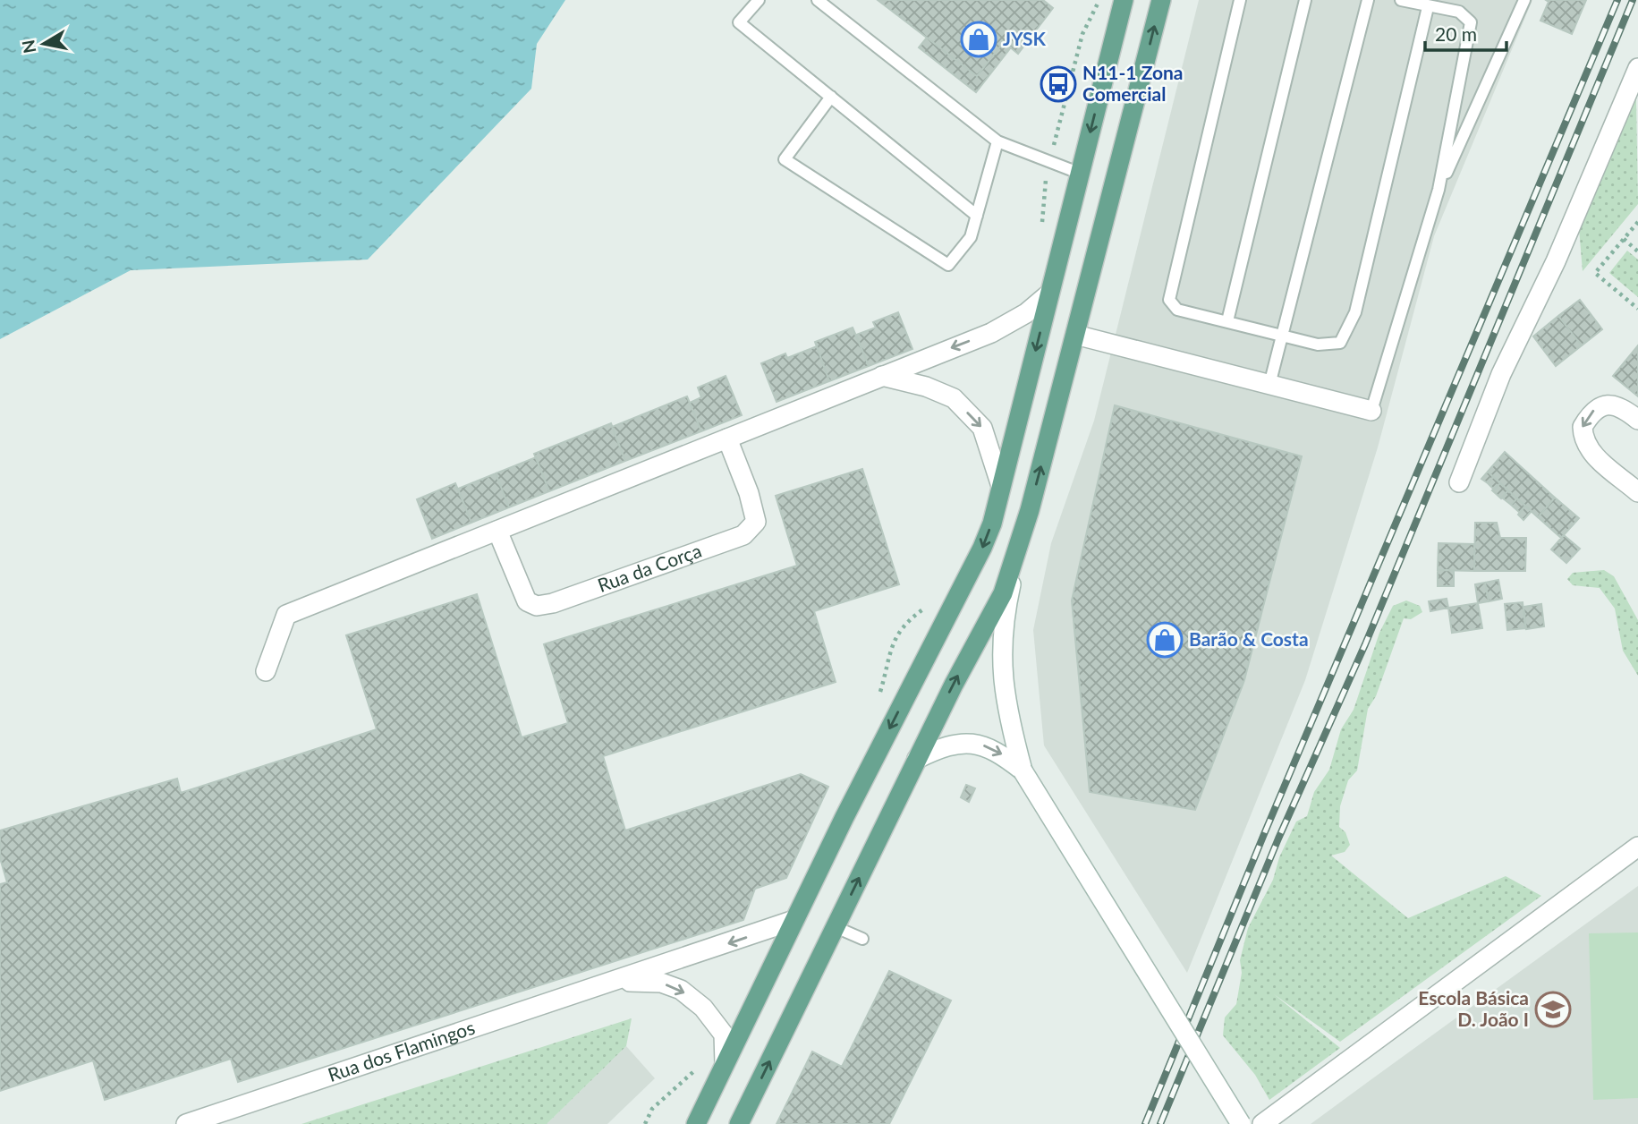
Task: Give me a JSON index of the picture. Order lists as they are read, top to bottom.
{
  "streets": {
    "street": ["Rua da Corça", "Rua dos Flamingos"]
  },
  "places": {
    "shop": ["JYSK", "Barão & Costa"],
    "bus stop": ["N11-1 Zona Comercial"],
    "school or university": ["Escola Básica D. João I"]
  },
  "scale_bar": "20 m",
  "north": "left"
}
